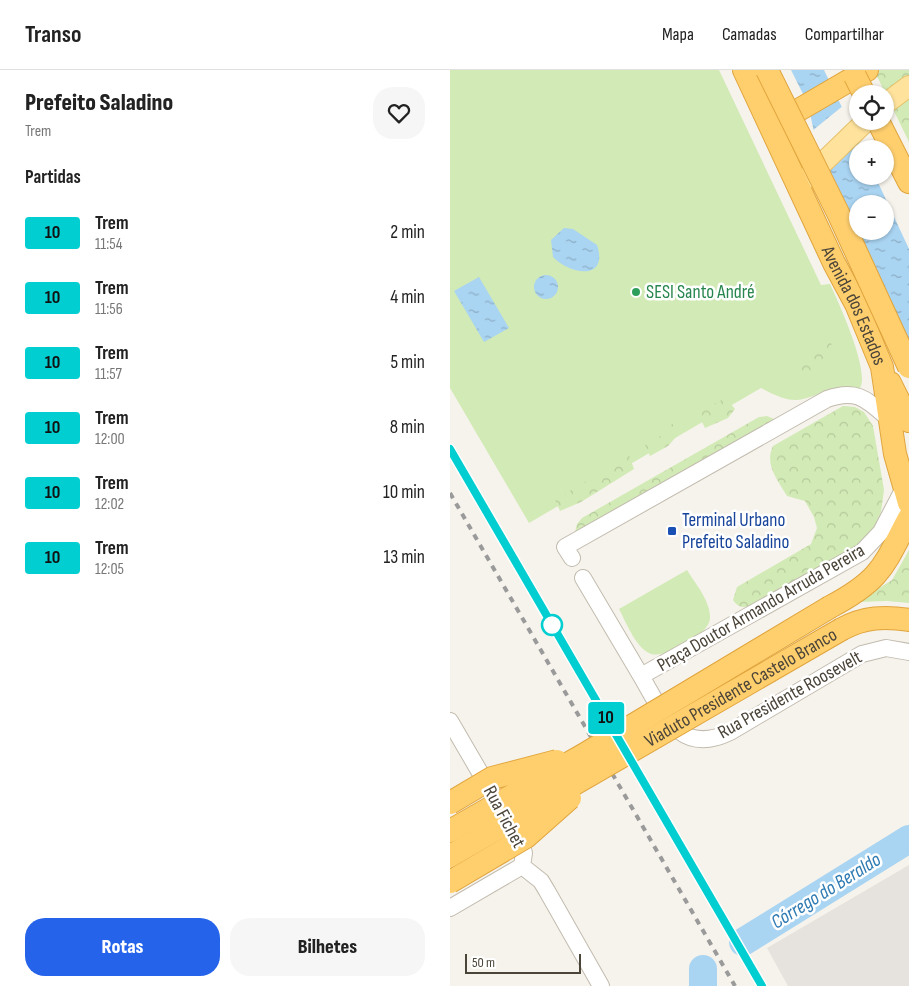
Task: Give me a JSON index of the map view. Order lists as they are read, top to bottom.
{
  "streets": {
    "highway": ["Avenida dos Estados", "Viaduto Presidente Castelo Branco"],
    "street": ["Praça Doutor Armando Arruda Pereira", "Rua Presidente Roosevelt", "Rua Fichet"]
  },
  "crossings": [
    ["Avenida dos Estados", "Praça Doutor Armando Arruda Pereira"],
    ["Praça Doutor Armando Arruda Pereira", "Rua Presidente Roosevelt"]
  ],
  "water": ["Córrego do Beraldo"],
  "places": {
    "other": ["SESI Santo André"],
    "transit": ["Terminal Urbano Prefeito Saladino"]
  },
  "scale_bar": "50 m",
  "page": {
    "header": "Transo",
    "nav": ["Mapa", "Camadas", "Compartilhar"],
    "heading": [
      ["Prefeito Saladino", "Trem"],
      "Partidas"
    ],
    "on_map": "10",
    "map_buttons": ["+", "−"],
    "list": [
      {
        "mark": "10",
        "name": "Trem",
        "note": "11:54",
        "value": "2 min"
      },
      {
        "mark": "10",
        "name": "Trem",
        "note": "11:56",
        "value": "4 min"
      },
      {
        "mark": "10",
        "name": "Trem",
        "note": "11:57",
        "value": "5 min"
      },
      {
        "mark": "10",
        "name": "Trem",
        "note": "12:00",
        "value": "8 min"
      },
      {
        "mark": "10",
        "name": "Trem",
        "note": "12:02",
        "value": "10 min"
      },
      {
        "mark": "10",
        "name": "Trem",
        "note": "12:05",
        "value": "13 min"
      }
    ],
    "buttons": ["Rotas", "Bilhetes"],
    "scale": "50 m"
  }
}
